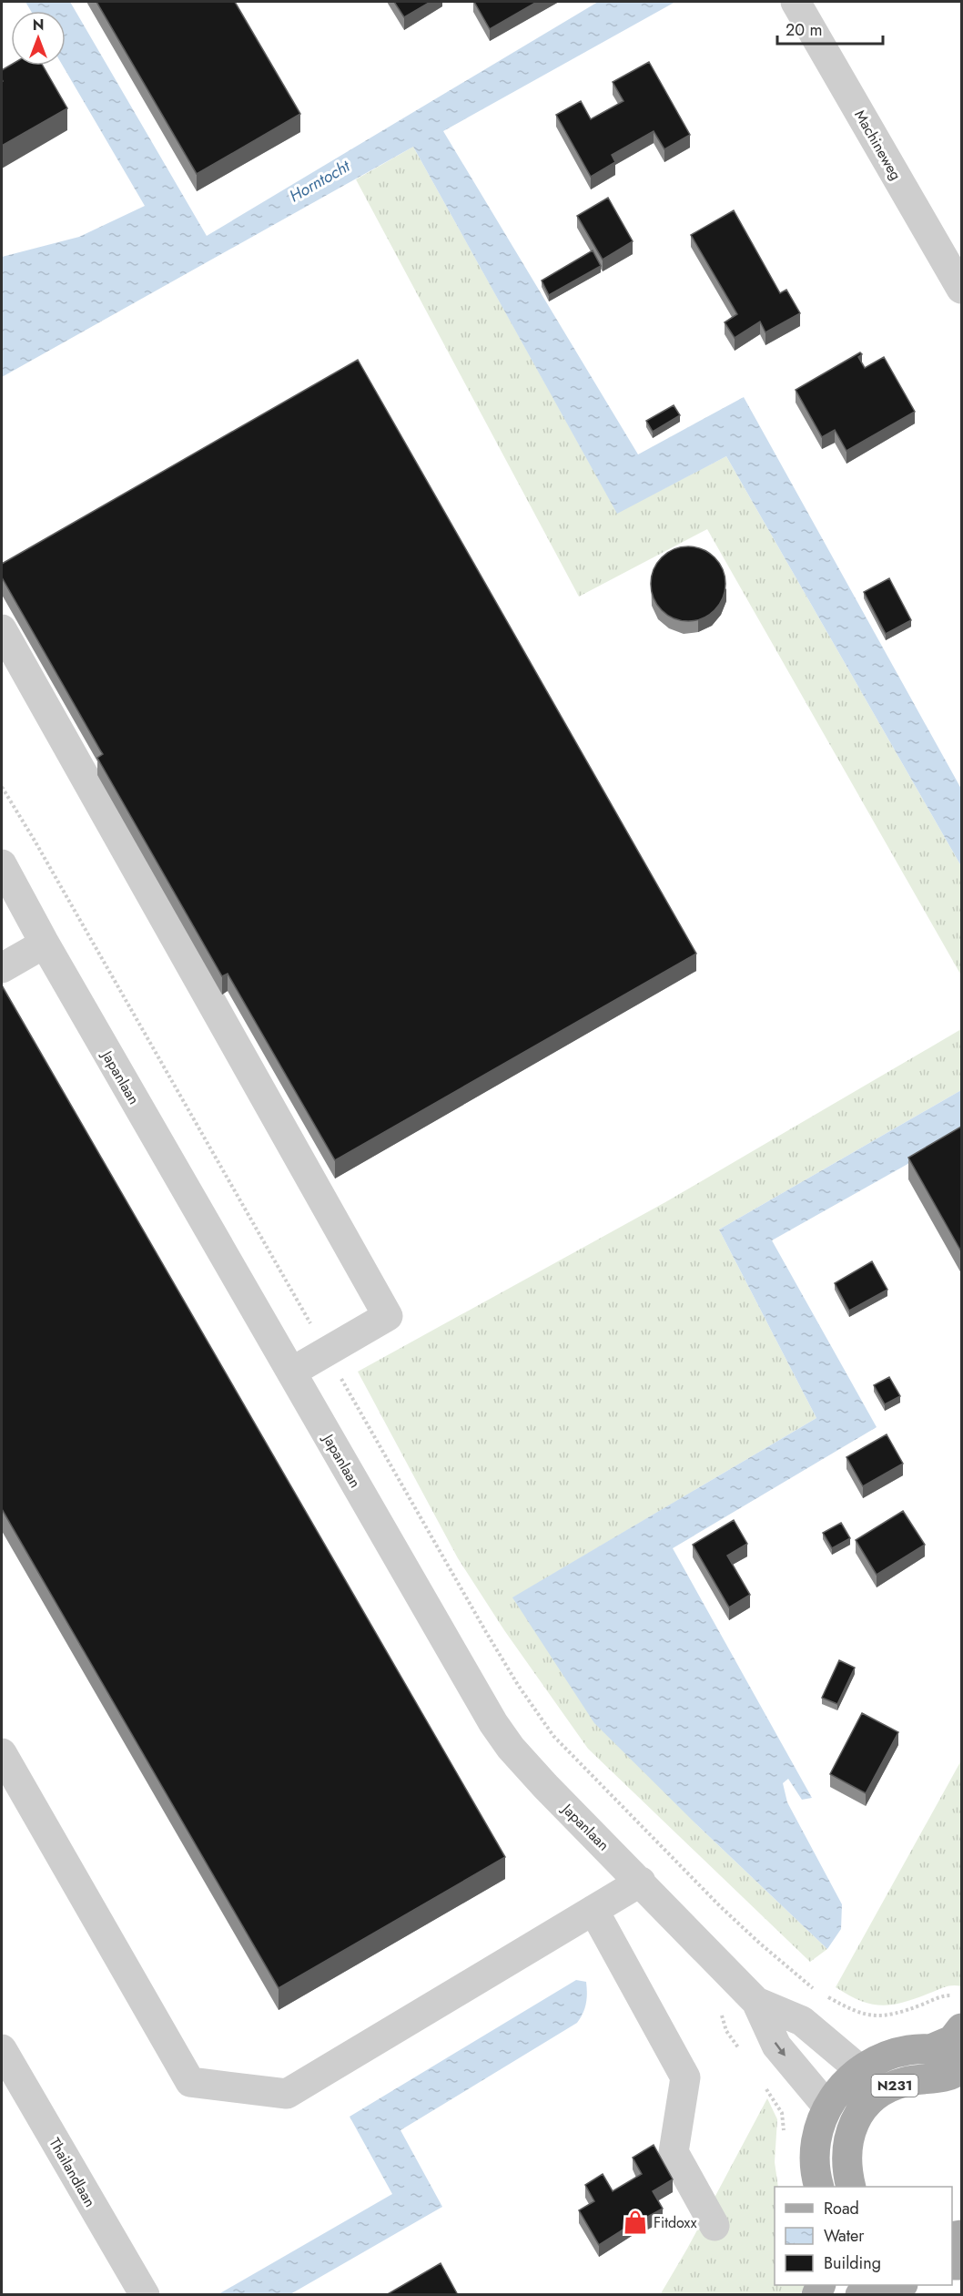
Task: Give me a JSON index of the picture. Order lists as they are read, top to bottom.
{
  "streets": {
    "main road": ["N231"],
    "street": ["Machineweg", "Japanlaan", "Thailandlaan"]
  },
  "crossings": [
    ["Japanlaan", "N231"]
  ],
  "water": ["Horntocht"],
  "places": {
    "shop": ["Fitdoxx"]
  },
  "legend": ["Road", "Water", "Building"],
  "scale_bar": "20 m",
  "north": "top"
}
